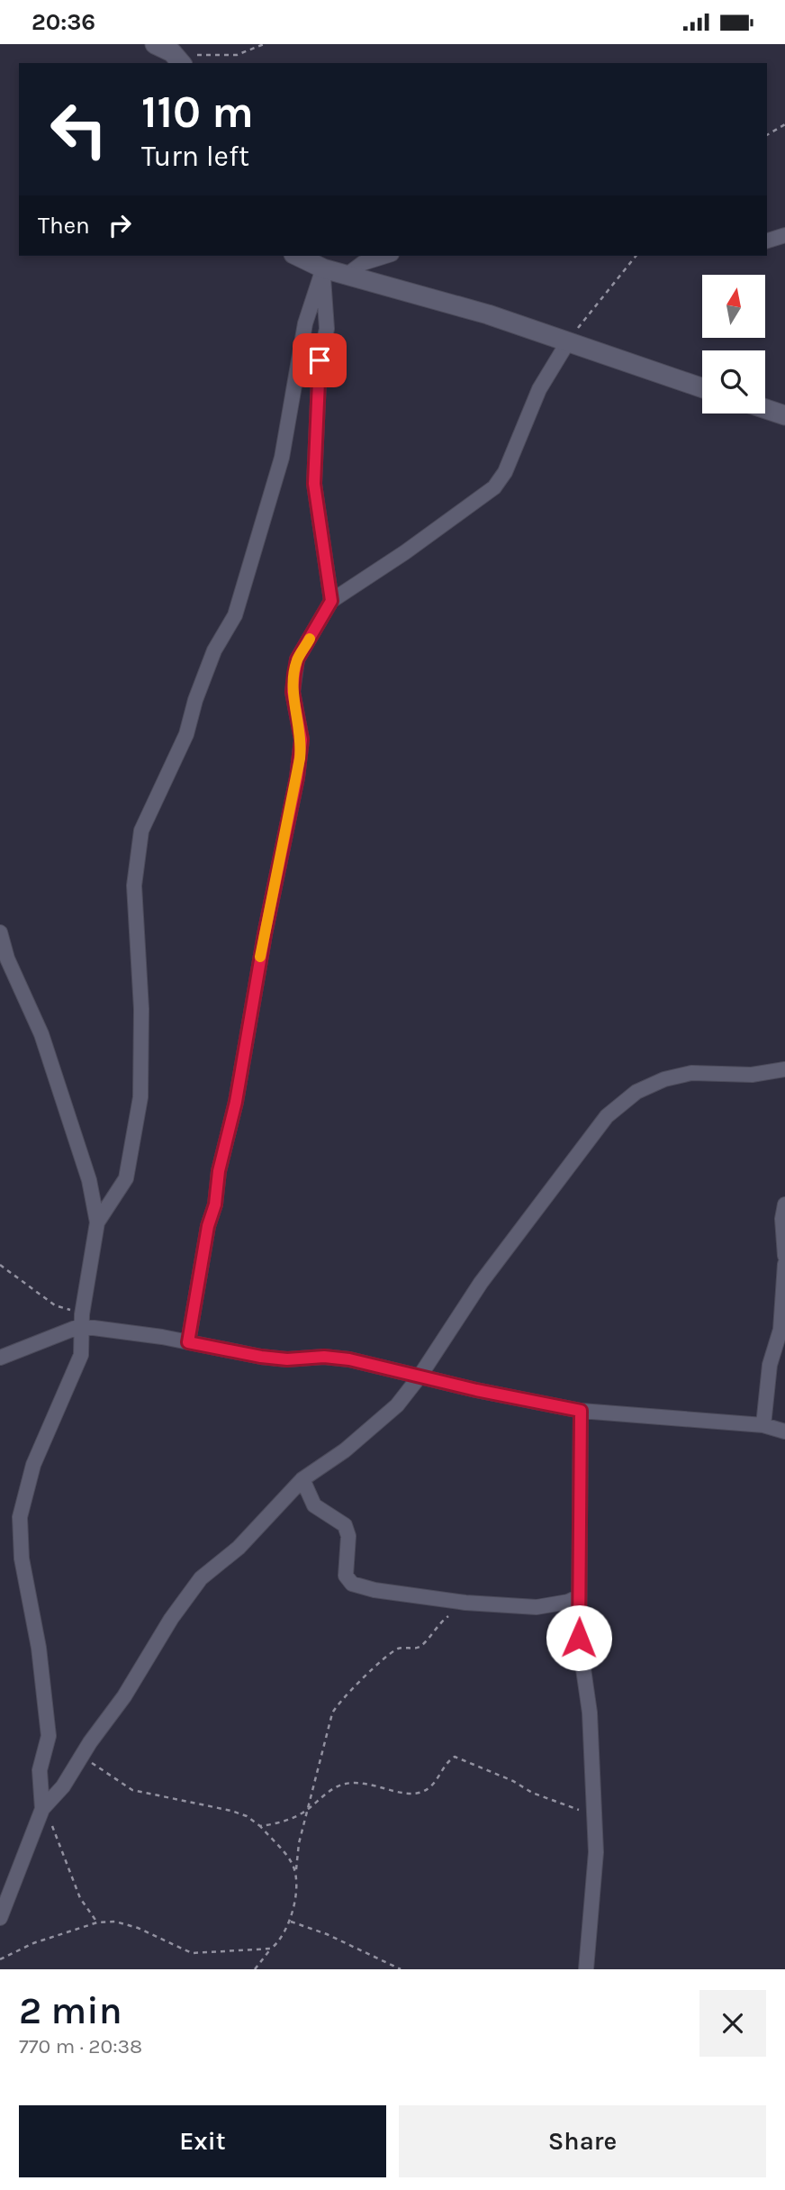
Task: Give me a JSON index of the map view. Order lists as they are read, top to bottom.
{
  "north": "top",
  "page": {
    "status": "20:36",
    "turn": ["110 m", "Turn left"],
    "then": "Then",
    "heading": ["2 min", "770 m · 20:38"],
    "buttons": ["Exit", "Share"]
  }
}
